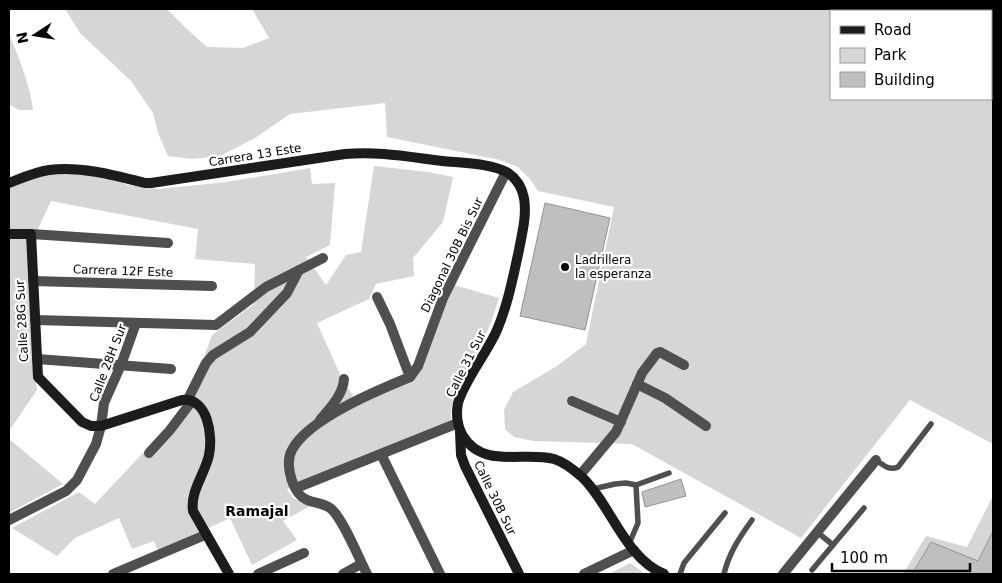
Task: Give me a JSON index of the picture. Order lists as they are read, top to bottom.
{
  "streets": {
    "main road": [
      "Carrera 13 Este",
      "Calle 28G Sur",
      "Calle 31 Sur",
      "Calle 30B Sur"
    ],
    "street": ["Diagonal 30B Bis Sur", "Carrera 12F Este", "Calle 28H Sur"]
  },
  "crossings": [
    ["Carrera 13 Este", "Diagonal 30B Bis Sur"],
    ["Carrera 13 Este", "Calle 31 Sur"],
    ["Diagonal 30B Bis Sur", "Calle 31 Sur"],
    ["Carrera 12F Este", "Calle 28G Sur"],
    ["Calle 28G Sur", "Calle 28H Sur"],
    ["Calle 31 Sur", "Calle 30B Sur"]
  ],
  "districts": ["Ramajal"],
  "places": ["Ladrillera la esperanza"],
  "legend": ["Road", "Park", "Building"],
  "scale_bar": "100 m",
  "north": "left"
}
